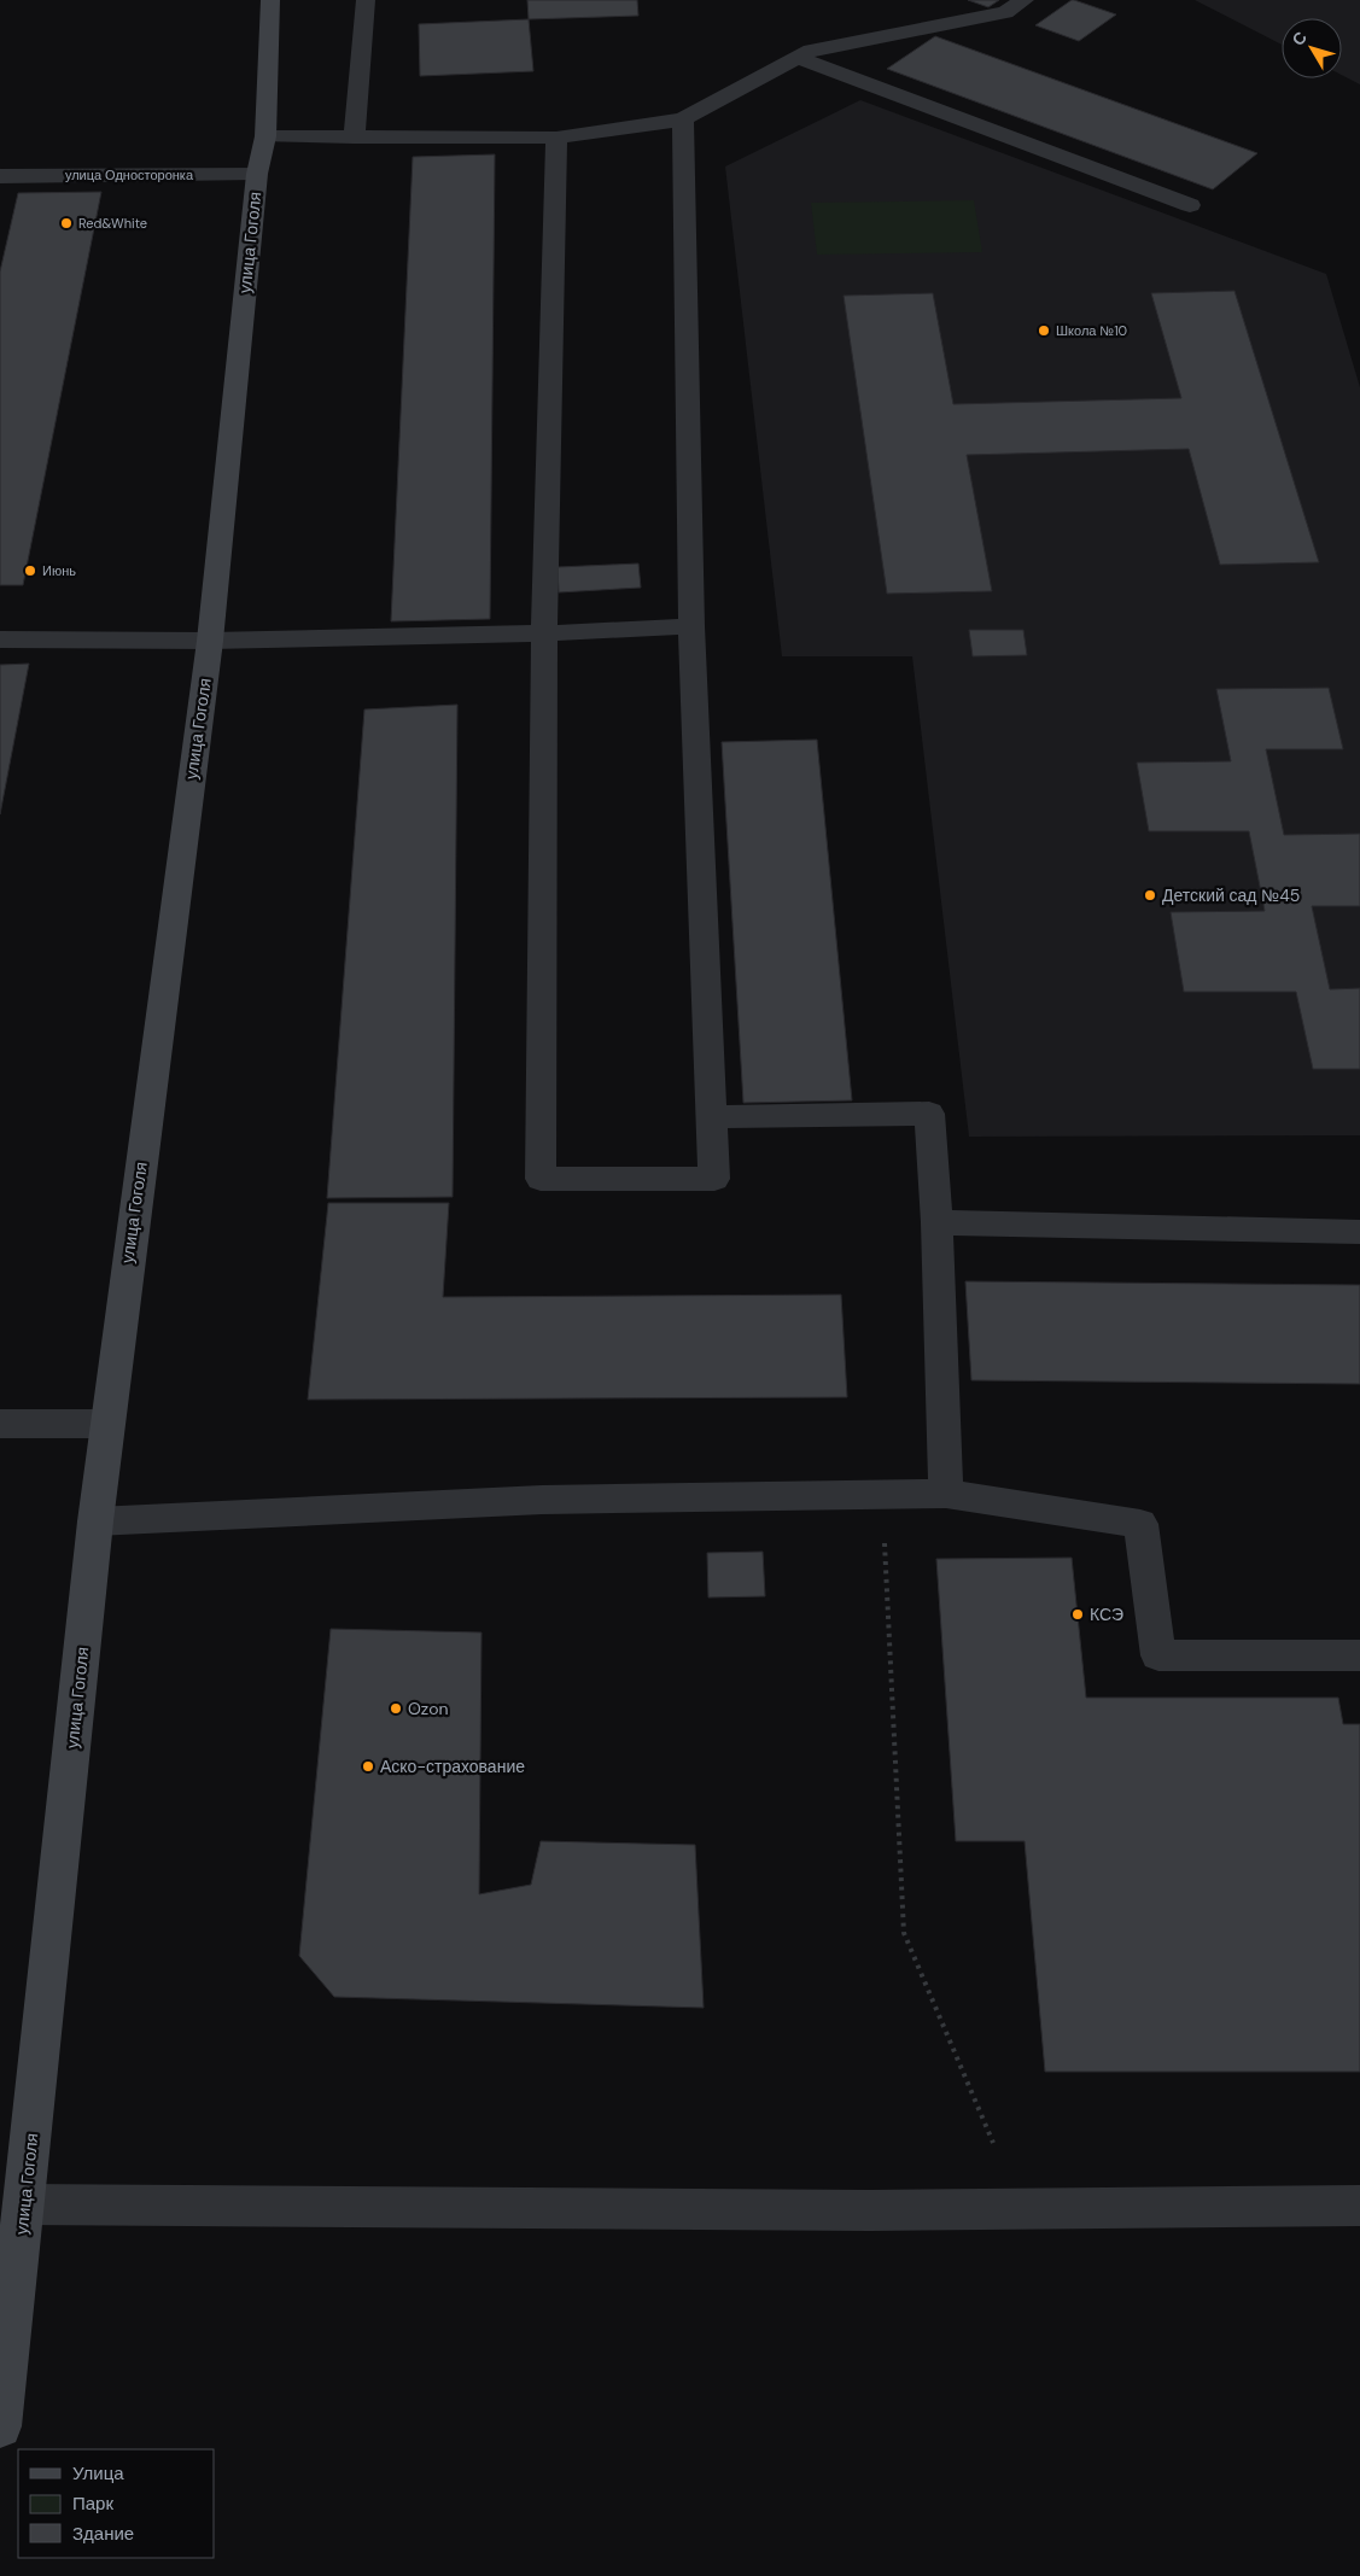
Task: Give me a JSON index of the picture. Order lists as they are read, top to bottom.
{
  "streets": {
    "main road": ["улица Гоголя"],
    "street": ["улица Односторонка"]
  },
  "crossings": [
    ["улица Односторонка", "улица Гоголя"]
  ],
  "places": [
    "Red&White",
    "Школа №10",
    "Июнь",
    "Детский сад №45",
    "КСЭ",
    "Ozon",
    "Аско-страхование"
  ],
  "legend": ["Улица", "Парк", "Здание"],
  "north": "top left"
}
